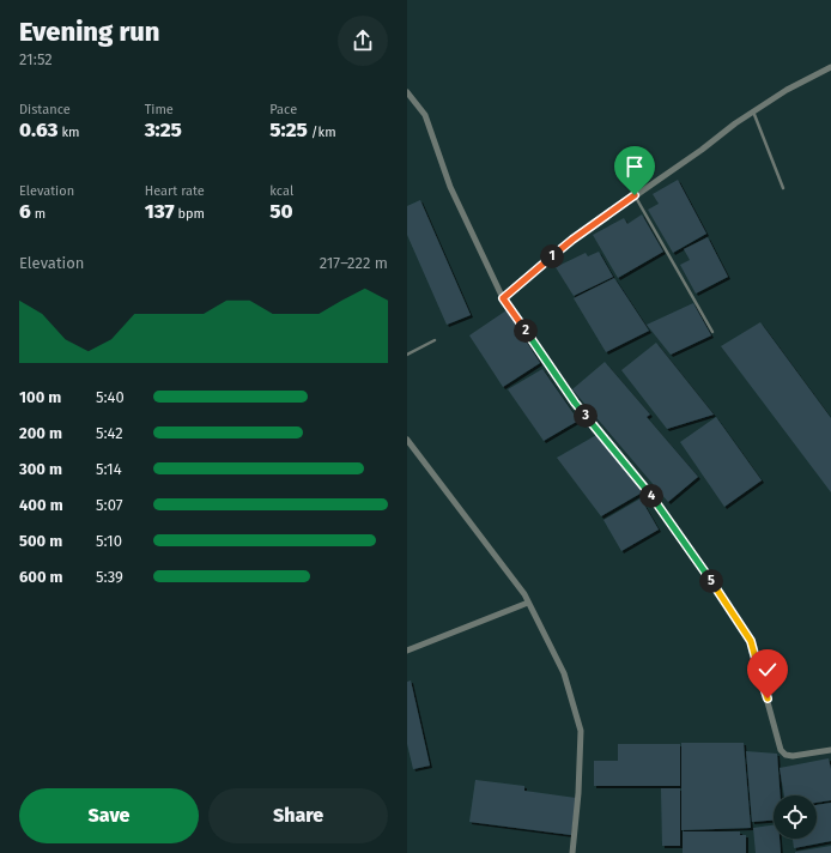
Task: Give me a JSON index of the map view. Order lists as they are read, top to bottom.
{
  "page": {
    "heading": ["Evening run", "21:52"],
    "stats": [
      ["Distance", "0.63 km"],
      ["Time", "3:25"],
      ["Pace", "5:25 /km"],
      ["Elevation", "6 m"],
      ["Heart rate", "137 bpm"],
      ["kcal", "50"]
    ],
    "chart": ["Elevation", "217–222 m"],
    "pins": [
      "1",
      "2",
      "3",
      "4",
      "5"
    ],
    "list": [
      {
        "name": "100 m",
        "note": "5:40"
      },
      {
        "name": "200 m",
        "note": "5:42"
      },
      {
        "name": "300 m",
        "note": "5:14"
      },
      {
        "name": "400 m",
        "note": "5:07"
      },
      {
        "name": "500 m",
        "note": "5:10"
      },
      {
        "name": "600 m",
        "note": "5:39"
      }
    ],
    "buttons": ["Save", "Share"]
  }
}
